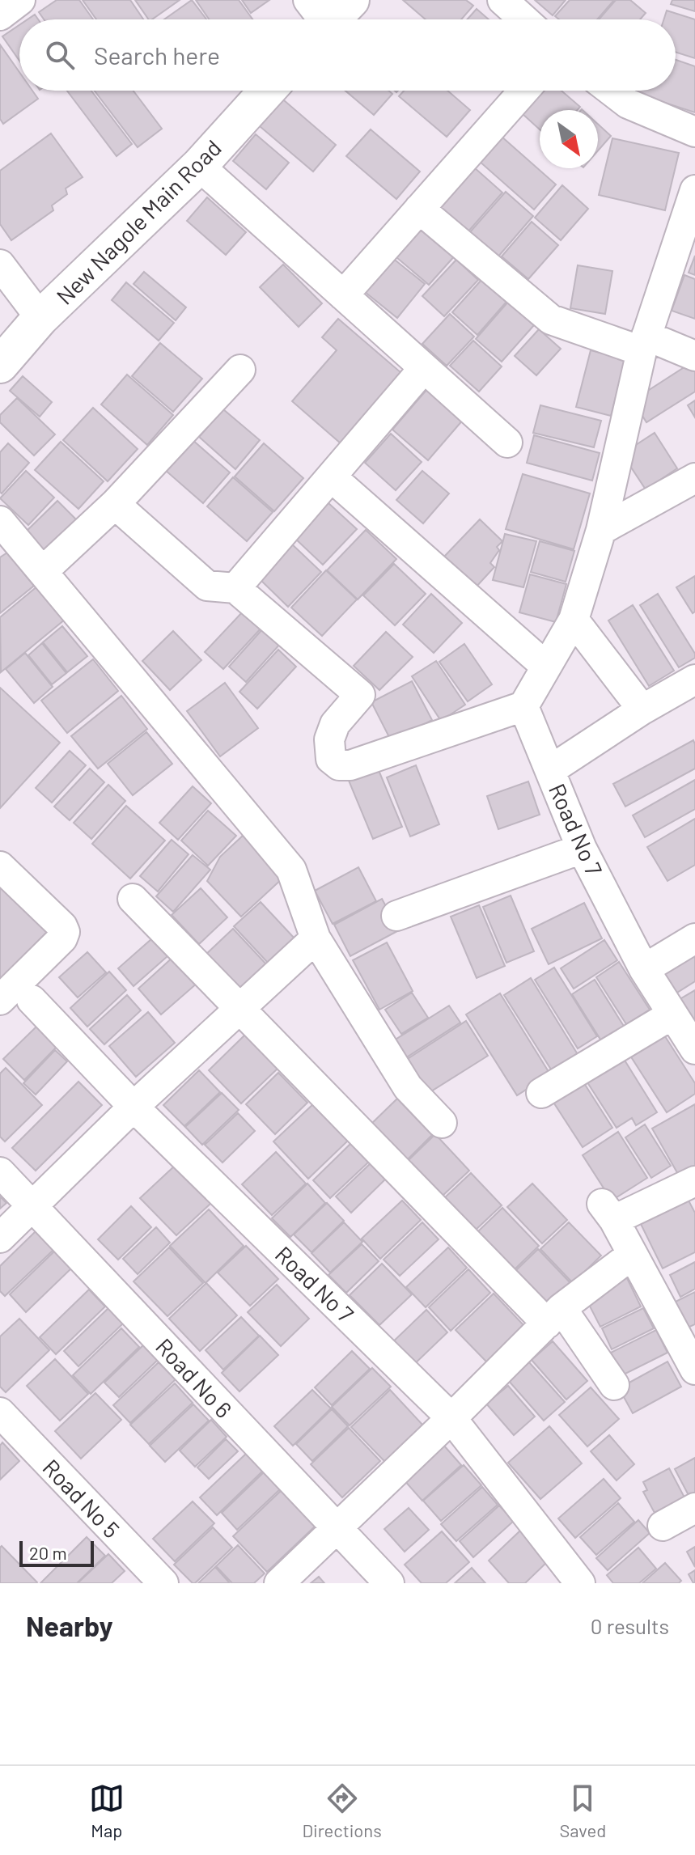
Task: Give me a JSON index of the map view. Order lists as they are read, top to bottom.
{
  "streets": {
    "street": [
      "New Nagole Main Road",
      "Road No 7",
      "Road No 6",
      "Road No 5"
    ]
  },
  "scale_bar": "20 m",
  "north": "bottom right",
  "page": {
    "search": "Search here",
    "scale": "20 m",
    "heading": ["Nearby", "0 results"],
    "nav": ["Map", "Directions", "Saved"]
  }
}
